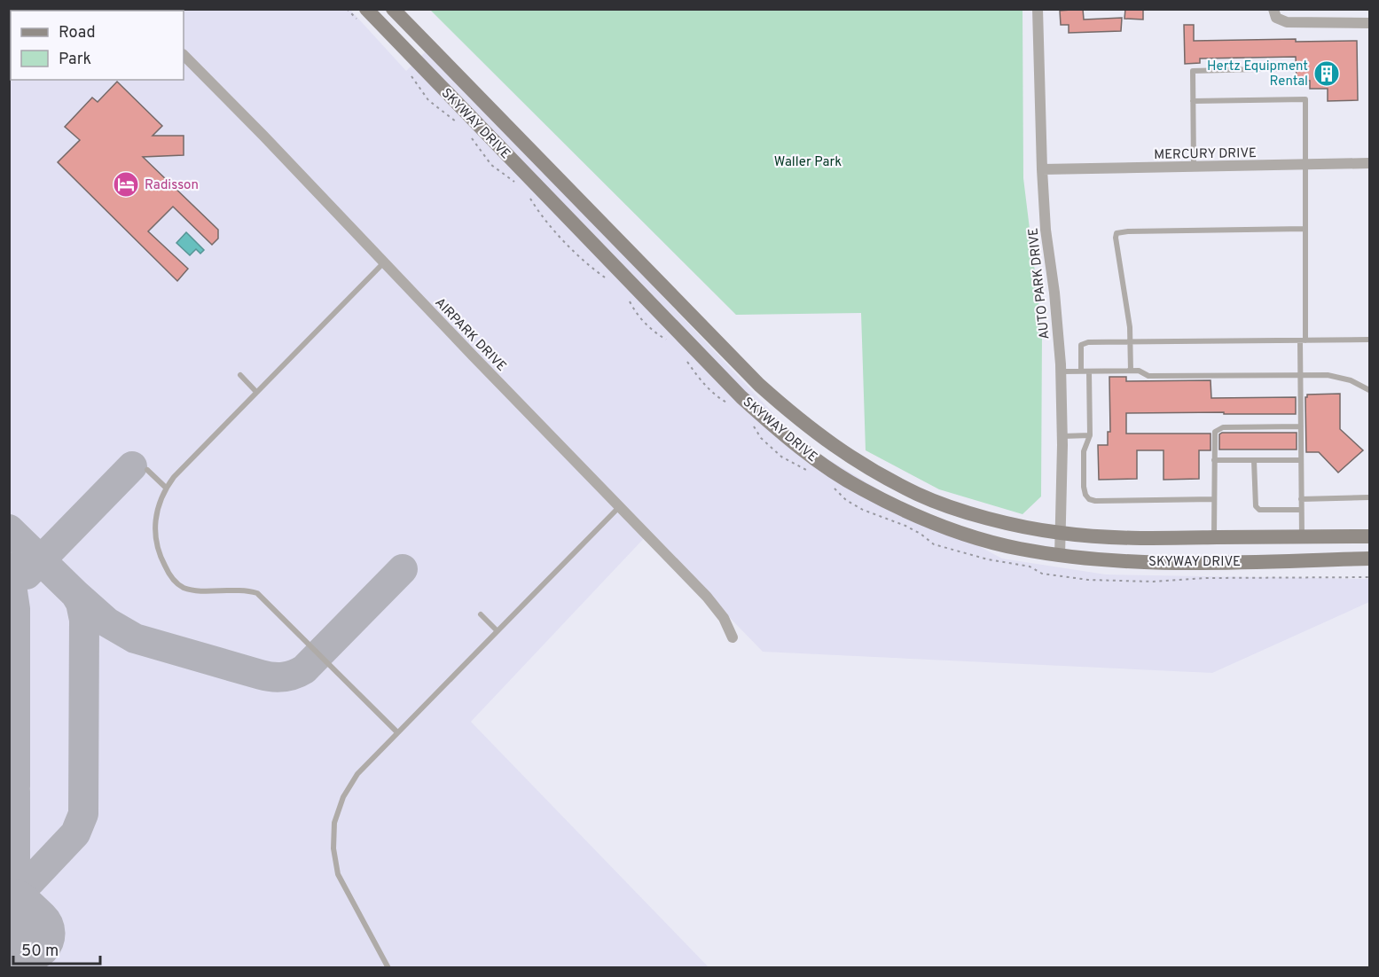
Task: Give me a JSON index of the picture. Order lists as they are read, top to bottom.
{
  "streets": {
    "main road": ["SKYWAY DRIVE"],
    "street": ["MERCURY DRIVE", "AUTO PARK DRIVE", "AIRPARK DRIVE"]
  },
  "crossings": [
    ["SKYWAY DRIVE", "AUTO PARK DRIVE"],
    ["MERCURY DRIVE", "AUTO PARK DRIVE"]
  ],
  "parks": ["Waller Park"],
  "places": {
    "building": ["Hertz Equipment Rental"],
    "hotel": ["Radisson"]
  },
  "legend": ["Road", "Park"],
  "scale_bar": "50 m"
}
